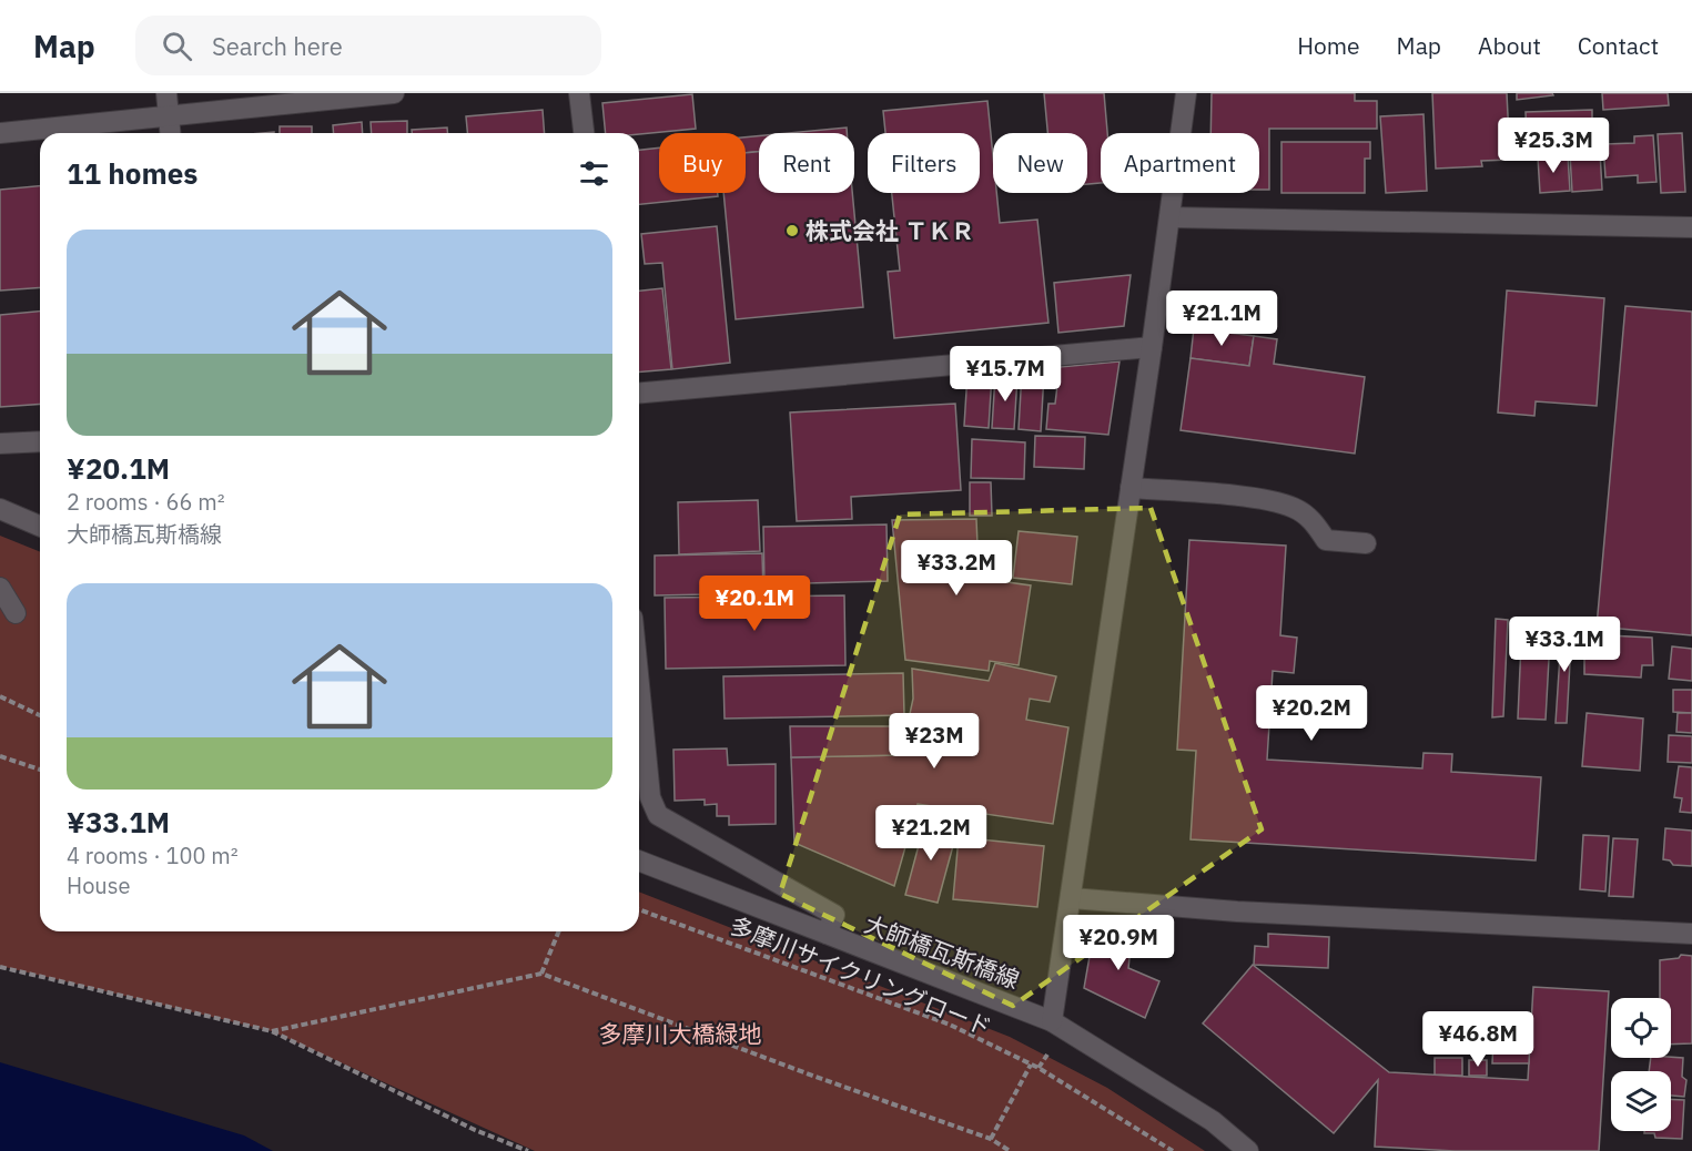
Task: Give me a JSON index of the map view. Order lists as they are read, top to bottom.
{
  "streets": {
    "street": ["大師橋瓦斯橋線"],
    "path": ["多摩川サイクリングロード"]
  },
  "parks": ["多摩川大橋緑地"],
  "places": ["株式会社 ＴＫＲ"],
  "page": {
    "header": "Map",
    "search": "Search here",
    "nav": [
      "Home",
      "Map",
      "About",
      "Contact"
    ],
    "price": [
      "¥25.3M",
      "¥21.1M",
      "¥15.7M",
      "¥33.2M",
      "¥20.1M",
      "¥33.1M",
      "¥20.2M",
      "¥23M",
      "¥21.2M",
      "¥20.9M",
      "¥46.8M"
    ],
    "chip": [
      "Buy",
      "Rent",
      "Filters",
      "New",
      "Apartment"
    ],
    "heading": "11 homes",
    "list": [
      {
        "name": "¥20.1M",
        "note": "2 rooms · 66 m² · 大師橋瓦斯橋線"
      },
      {
        "name": "¥33.1M",
        "note": "4 rooms · 100 m² · House"
      }
    ]
  }
}
